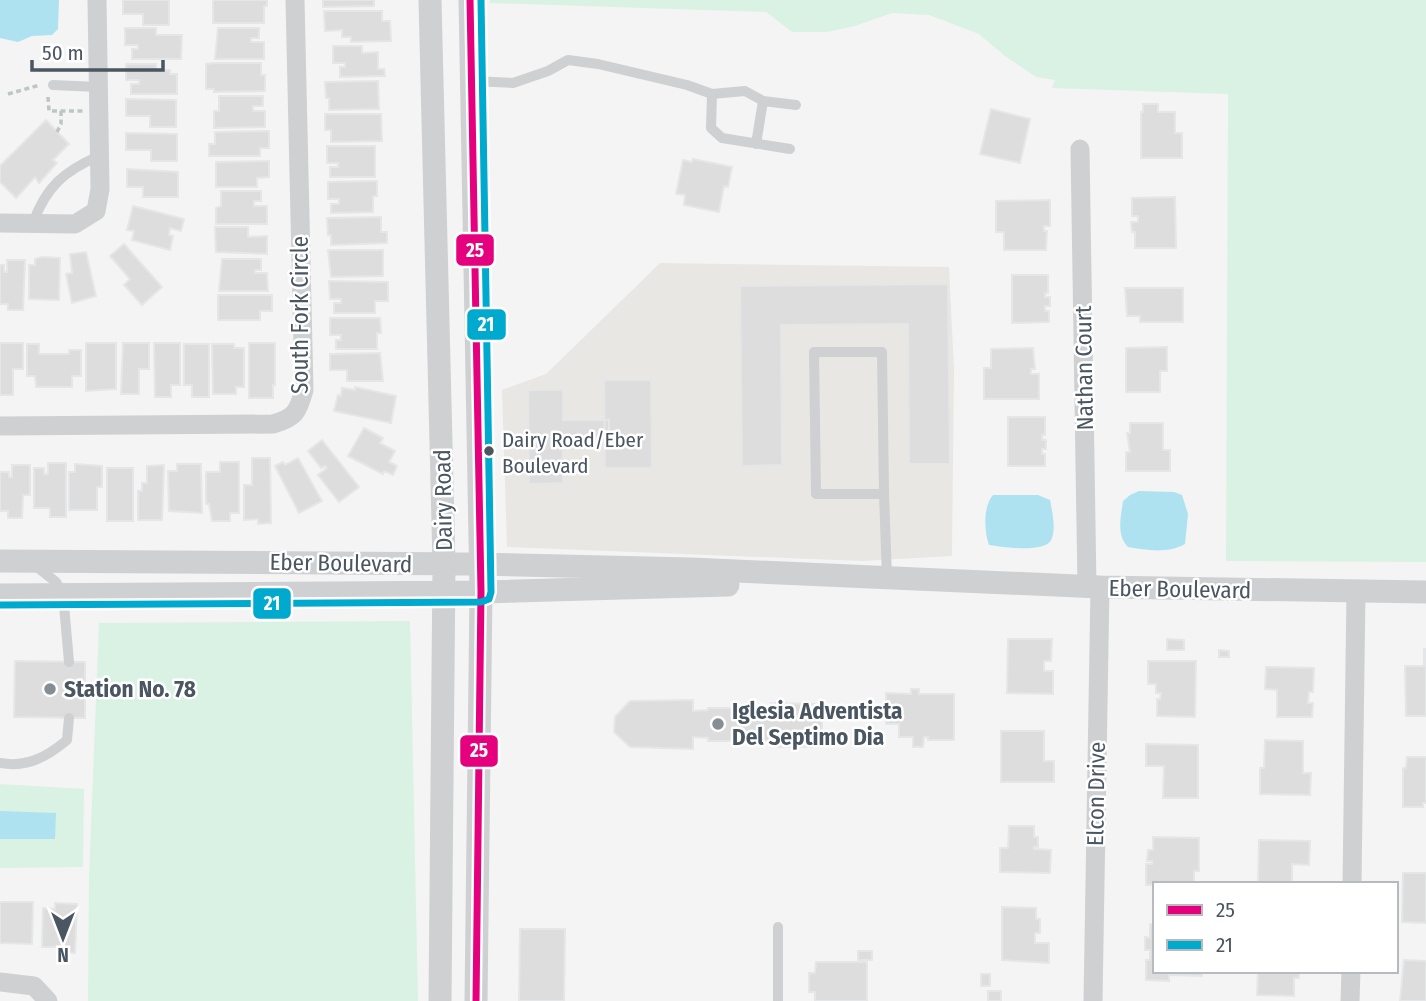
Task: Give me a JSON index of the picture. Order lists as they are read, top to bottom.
{
  "streets": {
    "street": [
      "South Fork Circle",
      "Nathan Court",
      "Dairy Road",
      "Eber Boulevard",
      "Elcon Drive"
    ]
  },
  "crossings": [
    ["Nathan Court", "Eber Boulevard"],
    ["Nathan Court", "Elcon Drive"],
    ["Dairy Road", "Eber Boulevard"],
    ["Eber Boulevard", "Elcon Drive"]
  ],
  "places": ["Dairy Road/Eber Boulevard", "Station No. 78", "Iglesia Adventista Del Septimo Dia"],
  "lines": ["transit line 25", "transit line 21"],
  "legend": ["25", "21"],
  "scale_bar": "50 m",
  "north": "bottom"
}
